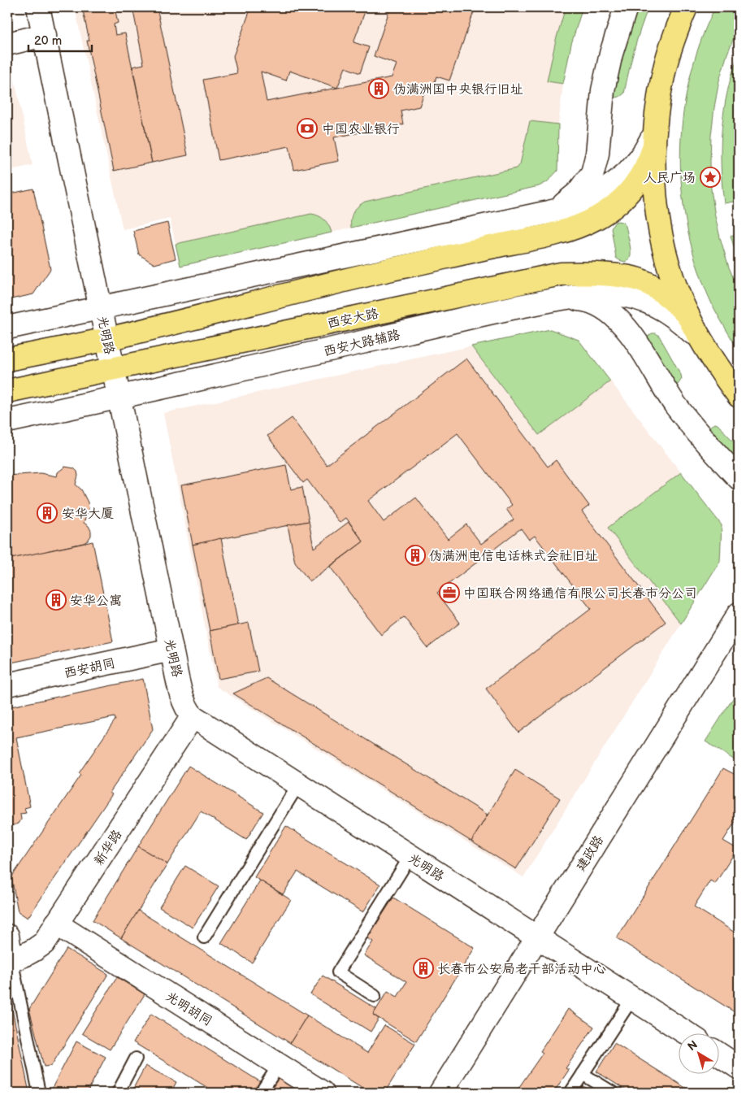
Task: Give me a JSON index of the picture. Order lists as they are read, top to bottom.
{
  "streets": {
    "main road": ["西安大路"],
    "street": [
      "光明路",
      "西安大路辅路",
      "西安胡同",
      "新华路",
      "建政路",
      "光明胡同"
    ]
  },
  "crossings": [
    ["西安大路", "光明路"],
    ["光明路", "西安大路辅路"],
    ["光明路", "西安胡同"],
    ["光明路", "新华路"],
    ["光明路", "建政路"],
    ["新华路", "光明胡同"]
  ],
  "places": {
    "building": [
      "伪满洲国中央银行旧址",
      "安华大厦",
      "伪满洲电信电话株式会社旧址",
      "安华公寓",
      "长春市公安局老干部活动中心"
    ],
    "bank": ["中国农业银行"],
    "place": ["人民广场"],
    "office": ["中国联合网络通信有限公司长春市分公司"]
  },
  "scale_bar": "20 m",
  "north": "top left"
}
